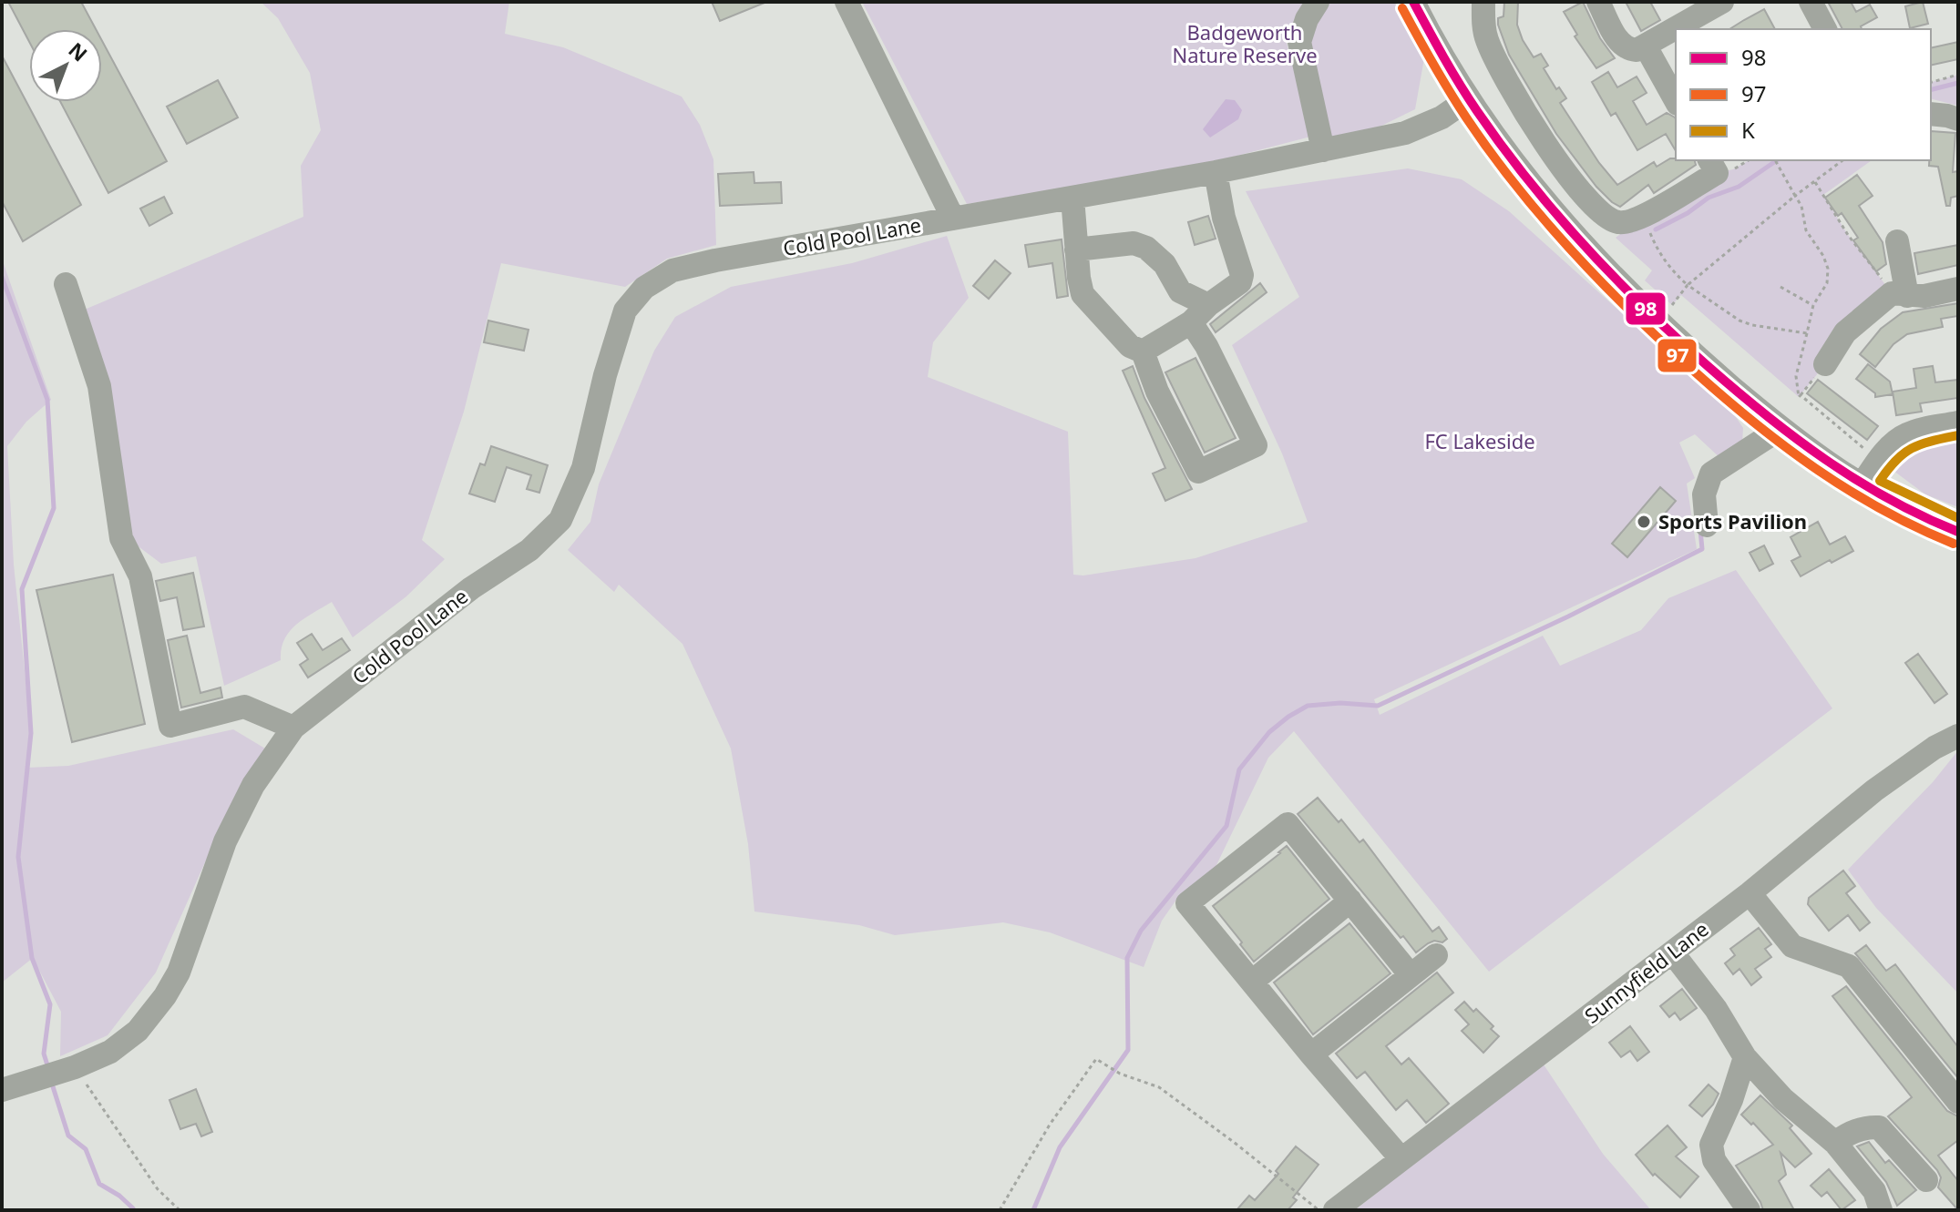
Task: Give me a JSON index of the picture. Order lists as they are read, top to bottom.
{
  "streets": {
    "street": ["Cold Pool Lane", "Sunnyfield Lane"]
  },
  "parks": ["Badgeworth Nature Reserve", "FC Lakeside"],
  "places": ["Sports Pavilion"],
  "lines": ["transit line 98", "transit line 97", "transit line K"],
  "legend": ["98", "97", "K"],
  "north": "top right"
}
